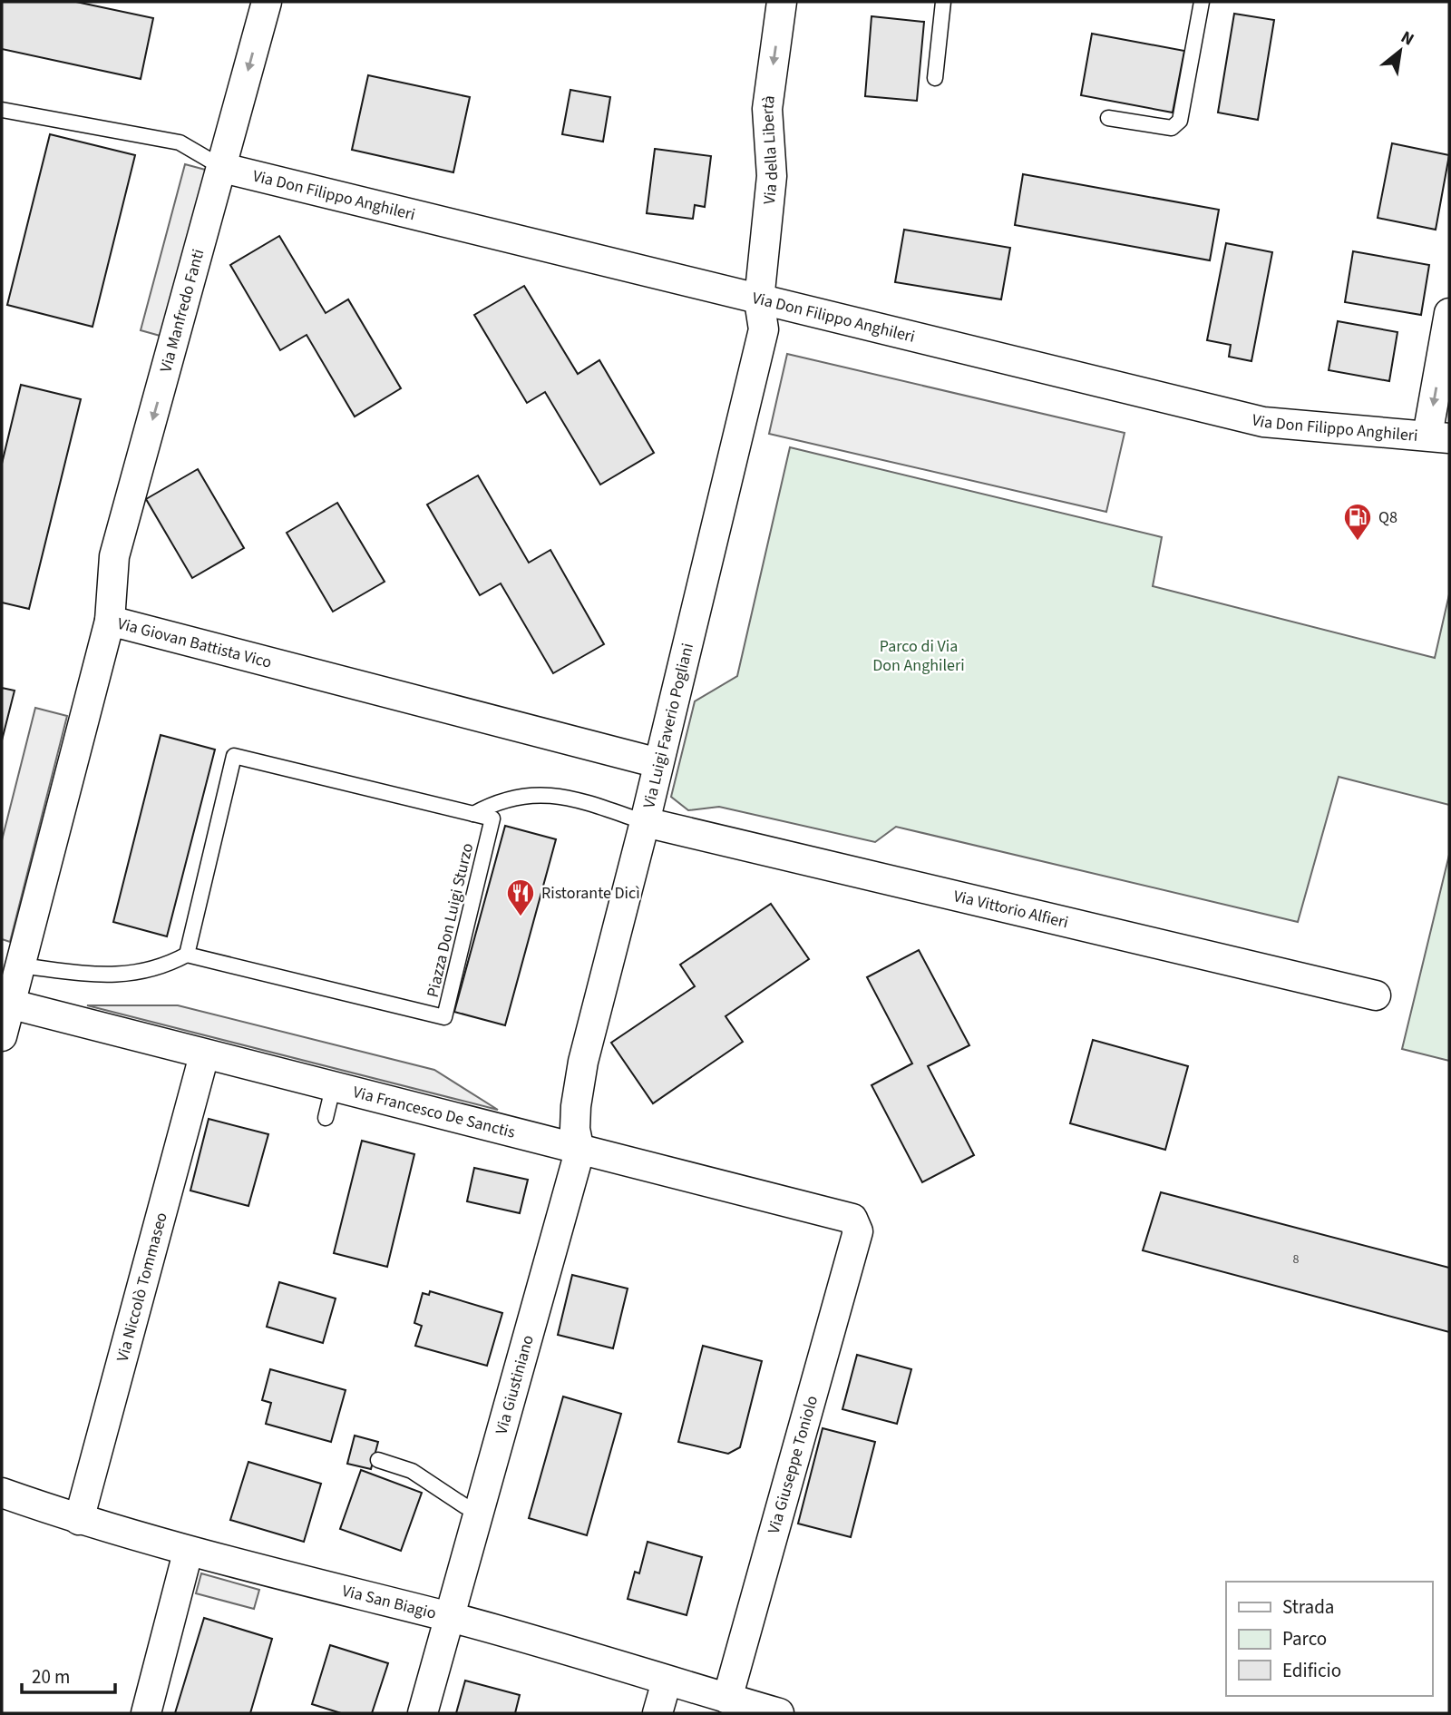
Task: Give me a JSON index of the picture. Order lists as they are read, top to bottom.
{
  "streets": {
    "street": [
      "Via della Libertà",
      "Via Don Filippo Anghileri",
      "Via Manfredo Fanti",
      "Via Giovan Battista Vico",
      "Via Luigi Faverio Pogliani",
      "Via Vittorio Alfieri",
      "Via Francesco De Sanctis",
      "Via Niccolò Tommaseo",
      "Via Giustiniano",
      "Via Giuseppe Toniolo",
      "Via San Biagio"
    ],
    "lane": ["Piazza Don Luigi Sturzo"]
  },
  "crossings": [
    ["Via della Libertà", "Via Don Filippo Anghileri"],
    ["Via della Libertà", "Via Luigi Faverio Pogliani"],
    ["Via Don Filippo Anghileri", "Via Manfredo Fanti"],
    ["Via Don Filippo Anghileri", "Via Luigi Faverio Pogliani"],
    ["Via Manfredo Fanti", "Via Giovan Battista Vico"],
    ["Via Giovan Battista Vico", "Via Luigi Faverio Pogliani"],
    ["Via Giovan Battista Vico", "Via Francesco De Sanctis"],
    ["Via Luigi Faverio Pogliani", "Via Vittorio Alfieri"],
    ["Via Luigi Faverio Pogliani", "Via Francesco De Sanctis"],
    ["Via Luigi Faverio Pogliani", "Via Giustiniano"],
    ["Via Francesco De Sanctis", "Via Niccolò Tommaseo"],
    ["Via Francesco De Sanctis", "Via Giustiniano"],
    ["Via Francesco De Sanctis", "Via Giuseppe Toniolo"],
    ["Via Niccolò Tommaseo", "Via San Biagio"],
    ["Via Giustiniano", "Via San Biagio"],
    ["Via Giuseppe Toniolo", "Via San Biagio"]
  ],
  "one_way": ["Via della Libertà", "Via Manfredo Fanti"],
  "parks": ["Parco di Via Don Anghileri"],
  "places": {
    "fuel station": ["Q8"],
    "restaurant": ["Ristorante Dicì"]
  },
  "house_numbers": ["8"],
  "legend": ["Strada", "Parco", "Edificio"],
  "scale_bar": "20 m",
  "north": "top right"
}
